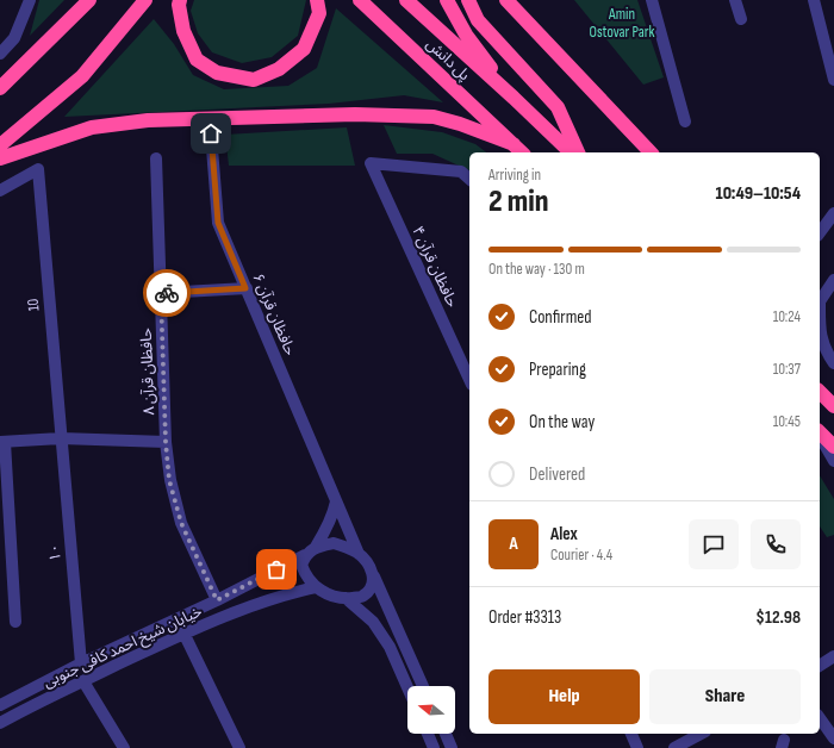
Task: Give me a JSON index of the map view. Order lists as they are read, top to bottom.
{
  "streets": {
    "highway": ["پل دانش"],
    "street": [
      "حافظان قرآن ۴",
      "10",
      "حافظان قرآن ۶",
      "حافظان قرآن ۸",
      "۱۰",
      "خیابان شیخ احمد کافی جنوبی"
    ]
  },
  "crossings": [
    ["10", "۱۰"],
    ["حافظان قرآن ۶", "خیابان شیخ احمد کافی جنوبی"],
    ["حافظان قرآن ۸", "خیابان شیخ احمد کافی جنوبی"],
    ["۱۰", "خیابان شیخ احمد کافی جنوبی"]
  ],
  "parks": ["Amin Ostovar Park"],
  "north": "left",
  "page": {
    "heading": ["2 min", "Arriving in", "10:49–10:54"],
    "panel": [
      "Alex",
      "Courier · 4.4",
      "Order #3313",
      "$12.98"
    ],
    "bar": "On the way · 130 m",
    "list": [
      ["Confirmed", "10:24"],
      ["Preparing", "10:37"],
      ["On the way", "10:45"],
      "Delivered"
    ],
    "round": "A",
    "buttons": ["Help", "Share"]
  }
}
